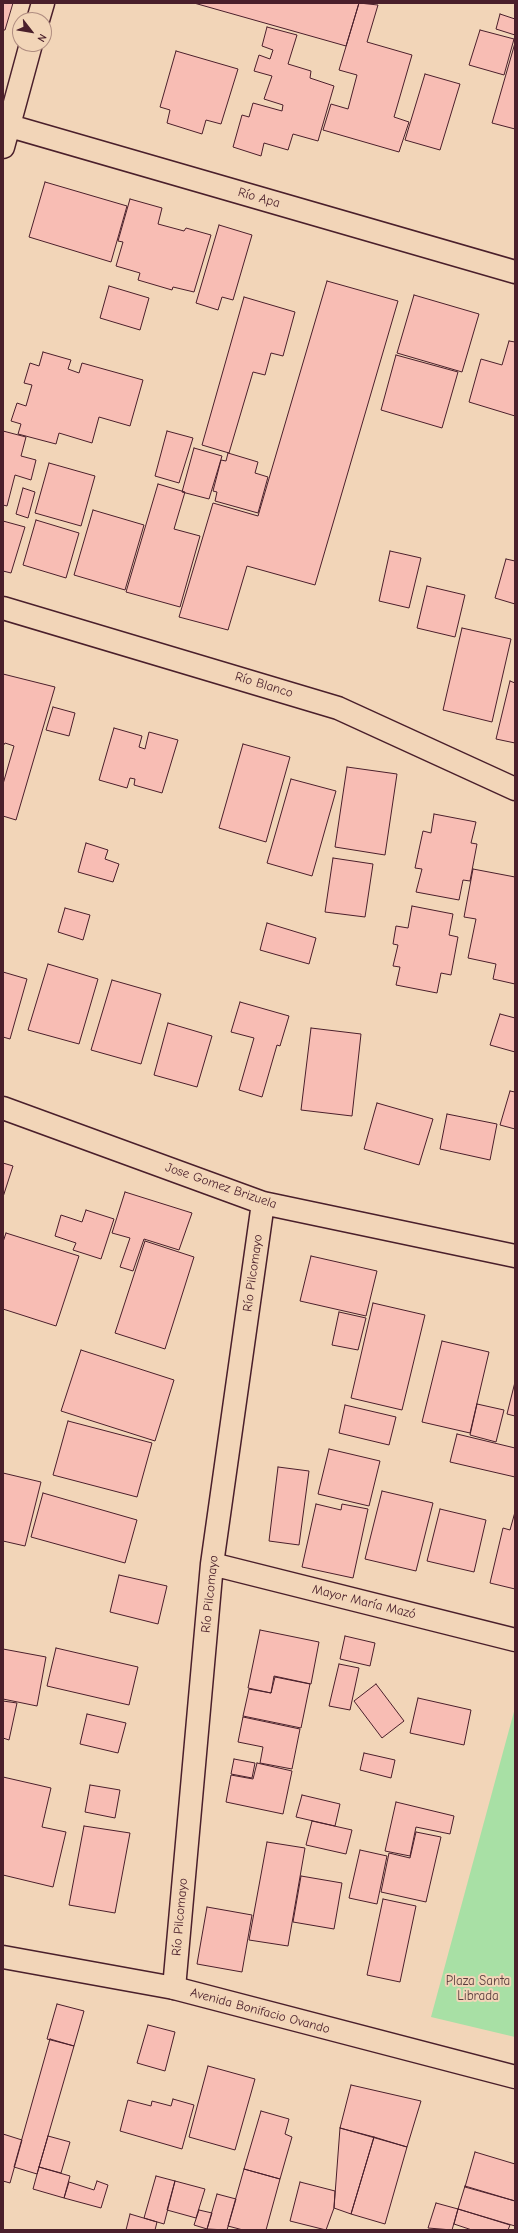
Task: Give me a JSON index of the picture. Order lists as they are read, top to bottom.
{
  "streets": {
    "street": [
      "Río Apa",
      "Río Blanco",
      "Jose Gomez Brizuela",
      "Río Pilcomayo",
      "Mayor María Mazó",
      "Avenida Bonifacio Ovando"
    ]
  },
  "crossings": [
    ["Jose Gomez Brizuela", "Río Pilcomayo"],
    ["Río Pilcomayo", "Mayor María Mazó"],
    ["Río Pilcomayo", "Avenida Bonifacio Ovando"]
  ],
  "parks": ["Plaza Santa Librada"],
  "north": "bottom right"
}
